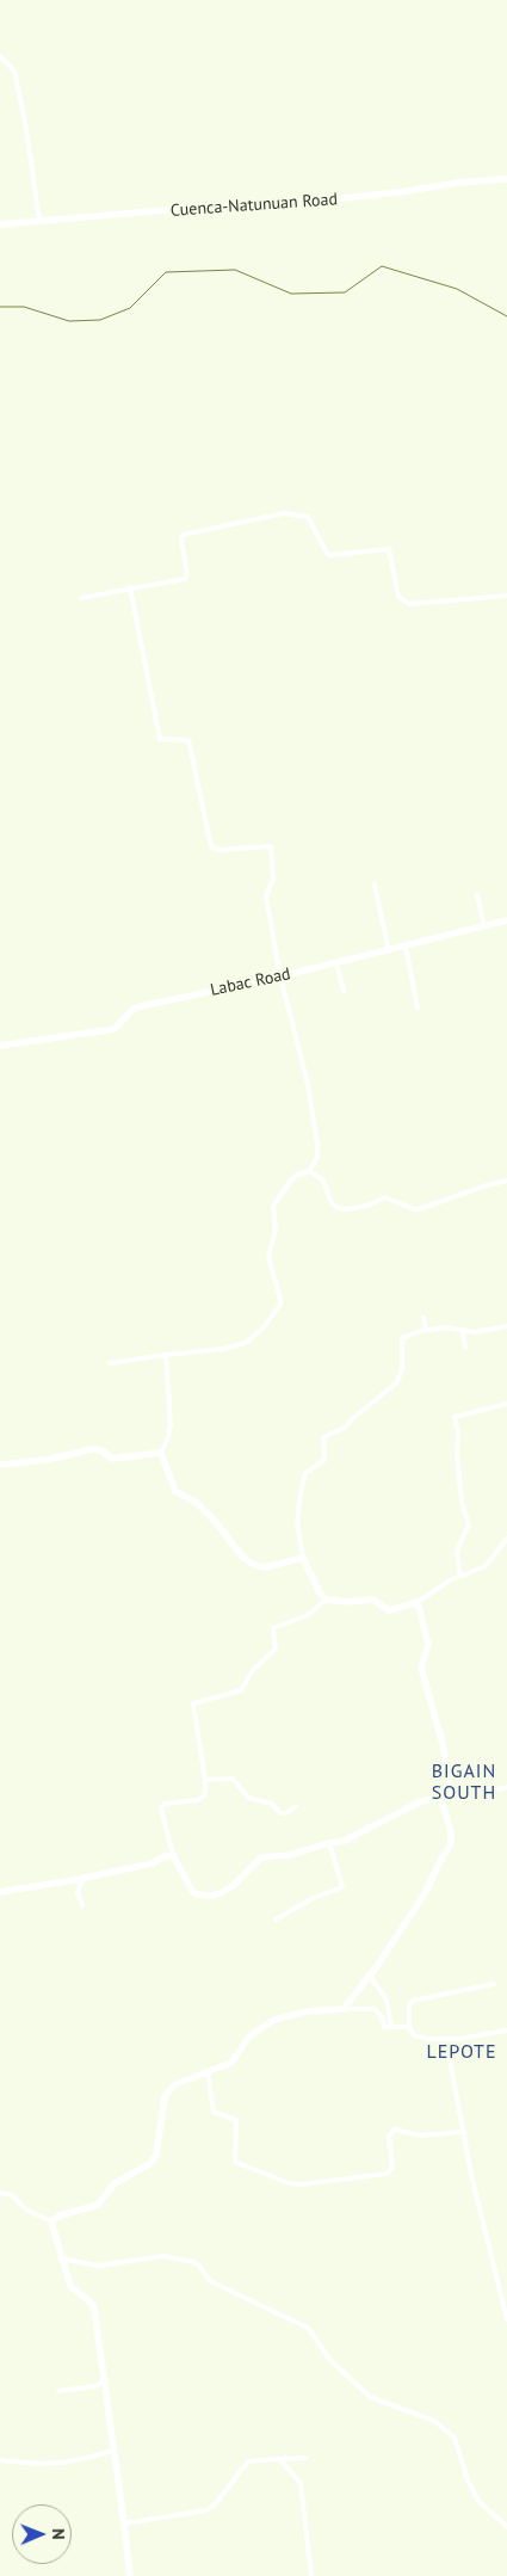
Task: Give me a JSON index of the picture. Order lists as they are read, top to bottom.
{
  "streets": {
    "street": ["Cuenca-Natunuan Road", "Labac Road"]
  },
  "districts": ["BIGAIN SOUTH", "LEPOTE"],
  "north": "right"
}
